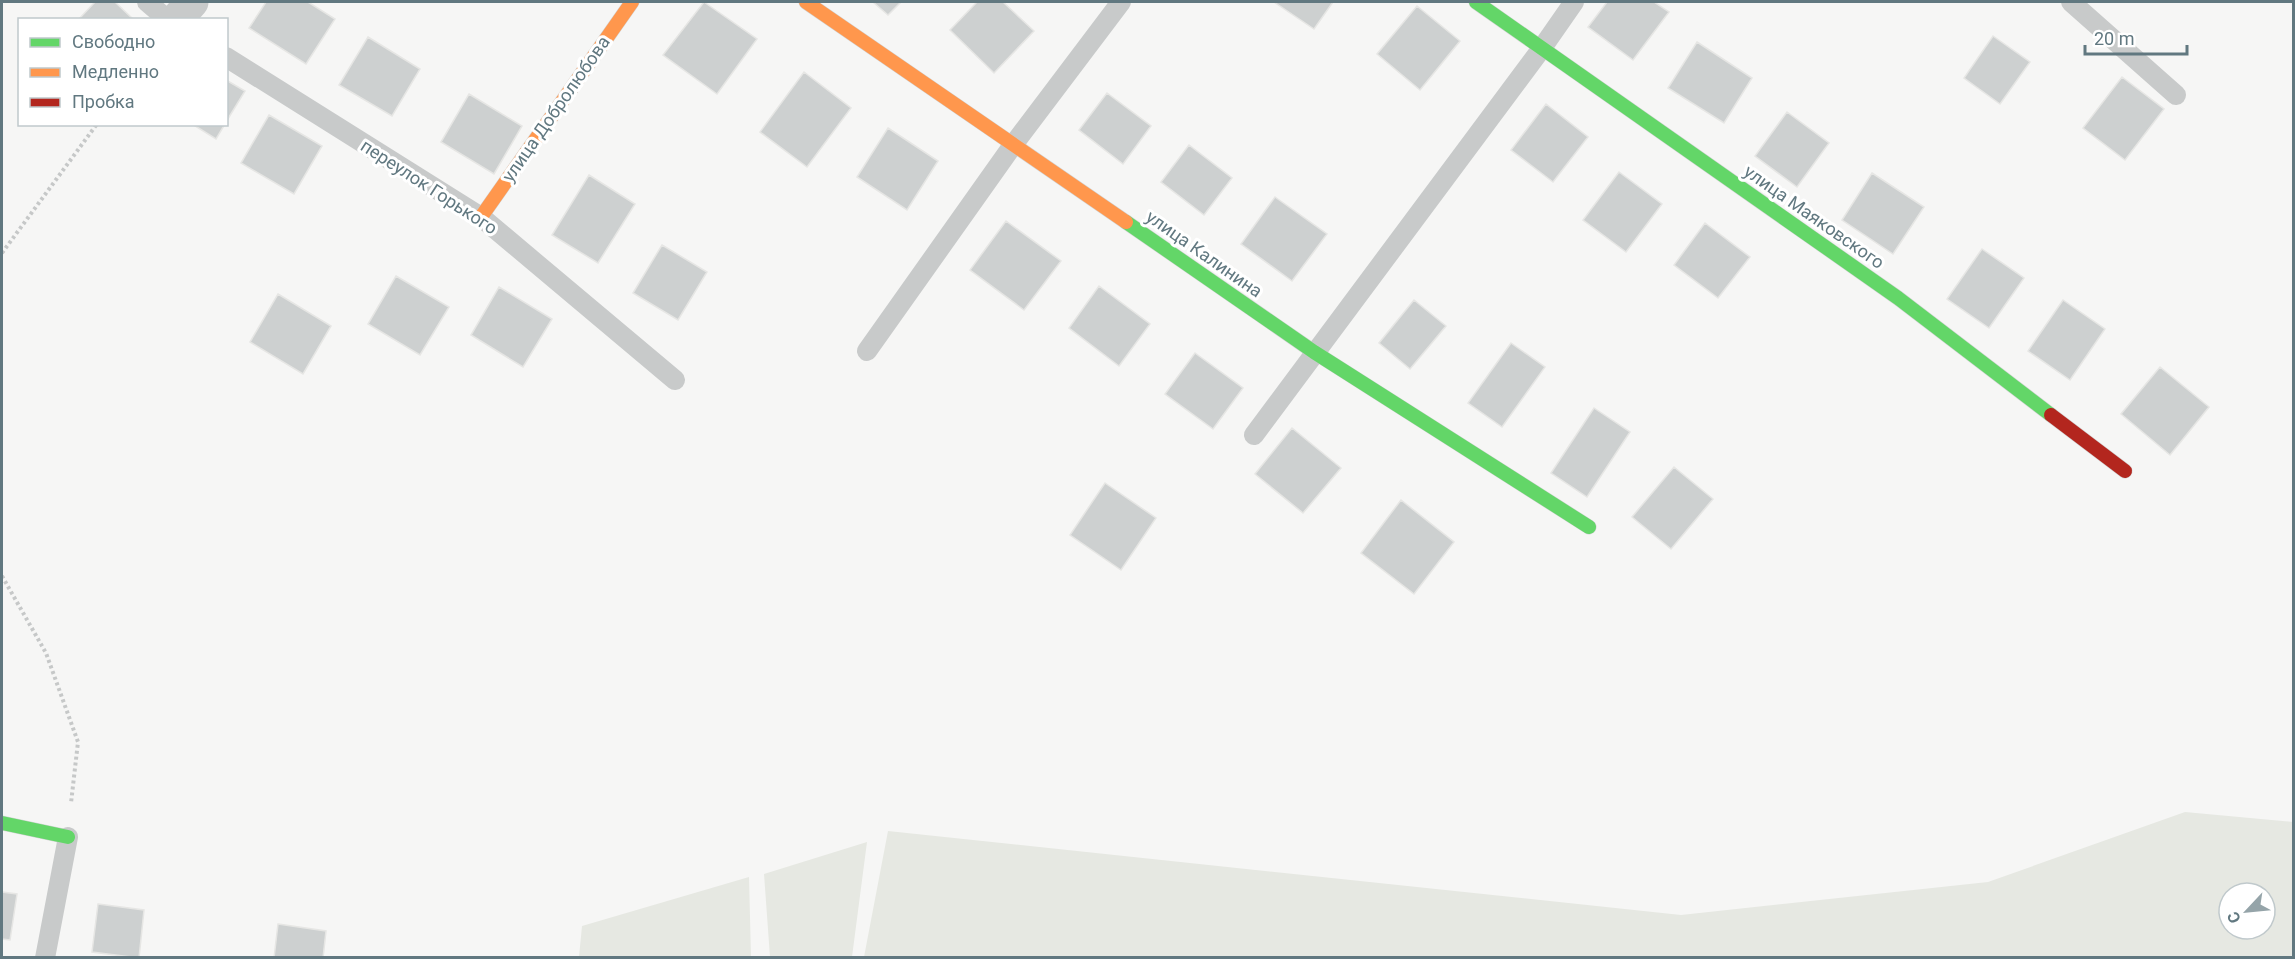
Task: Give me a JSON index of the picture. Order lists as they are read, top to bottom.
{
  "streets": {
    "street": ["улица Добролюбова", "улица Маяковского", "улица Калинина"],
    "lane": ["переулок Горького"]
  },
  "crossings": [
    ["улица Добролюбова", "переулок Горького"]
  ],
  "legend": ["Свободно", "Медленно", "Пробка"],
  "scale_bar": "20 m",
  "north": "bottom left"
}
